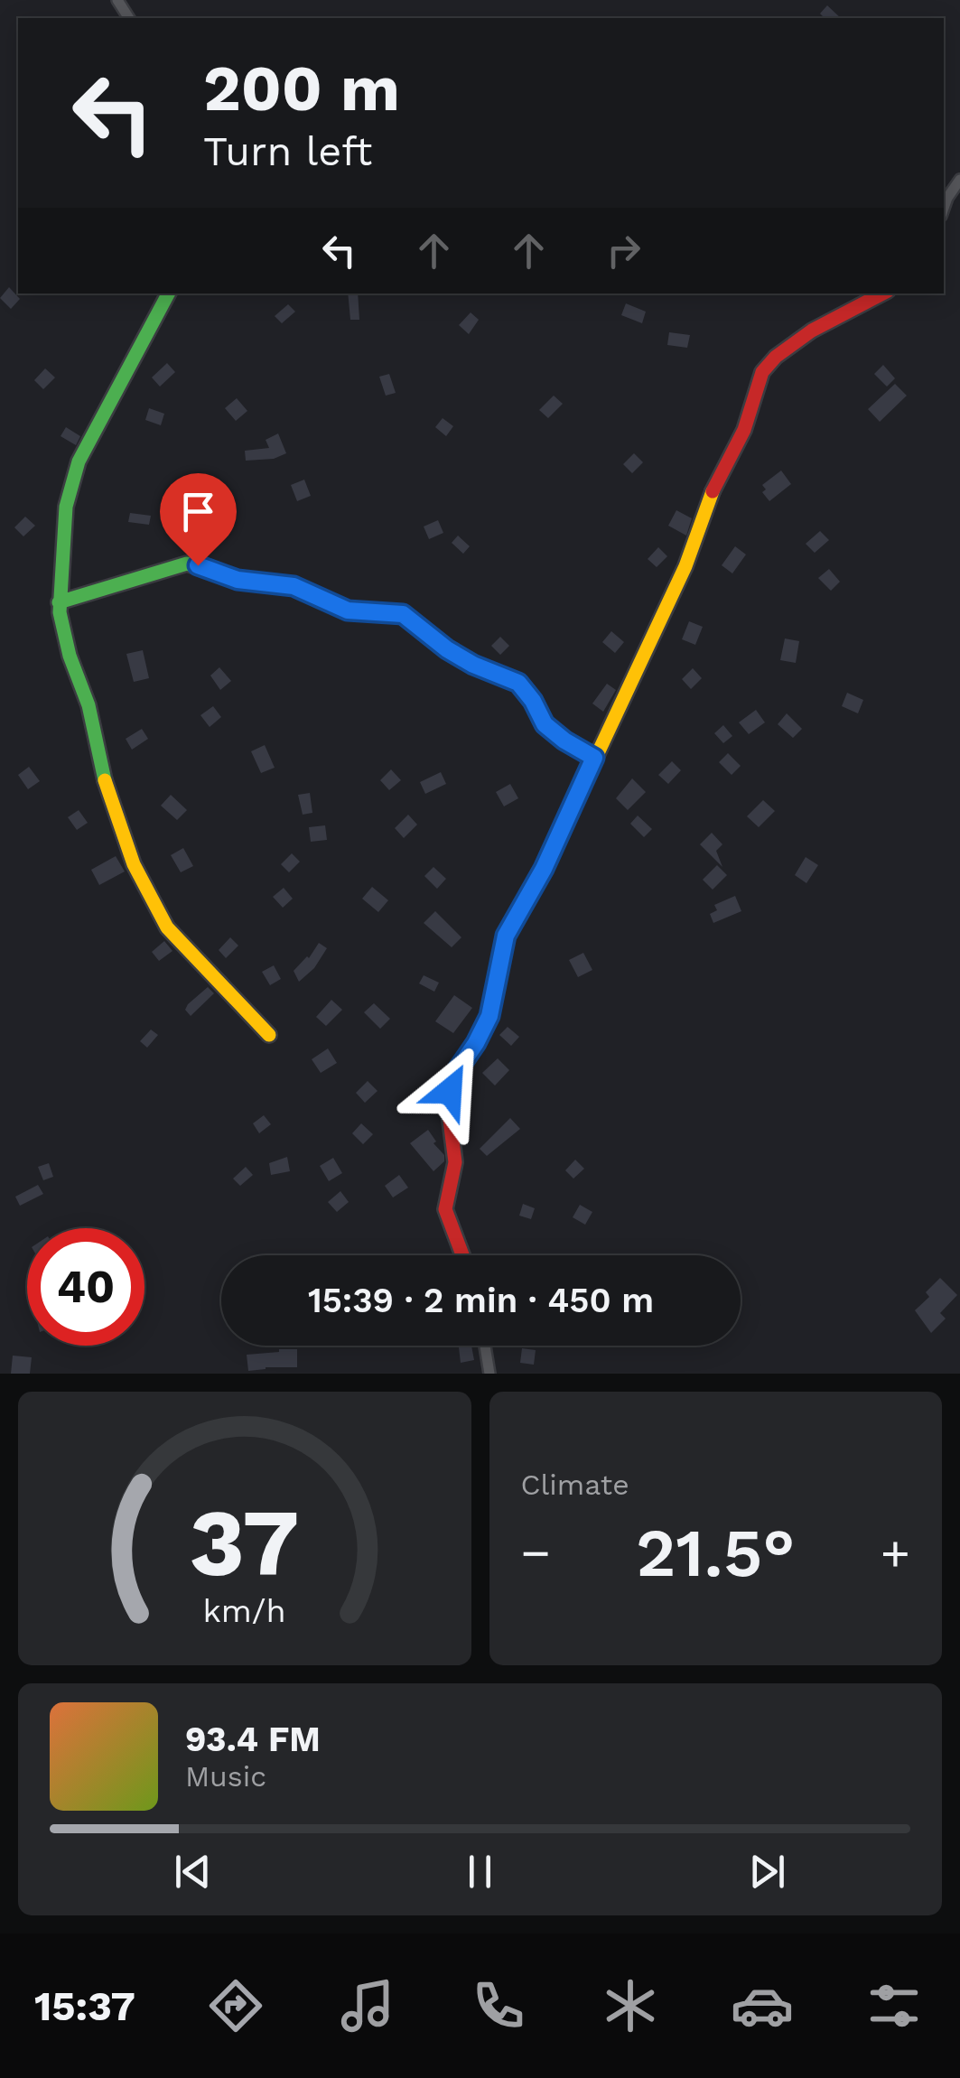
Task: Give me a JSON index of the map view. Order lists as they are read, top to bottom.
{
  "page": {
    "turn": ["200 m", "Turn left"],
    "limit": "40",
    "trip": "15:39 · 2 min · 450 m",
    "tile": "Climate",
    "heat": ["−", "21.5°", "+"],
    "song": ["93.4 FM", "Music"],
    "tabs": "15:37",
    "gauge": ["37", "km/h"]
  }
}
